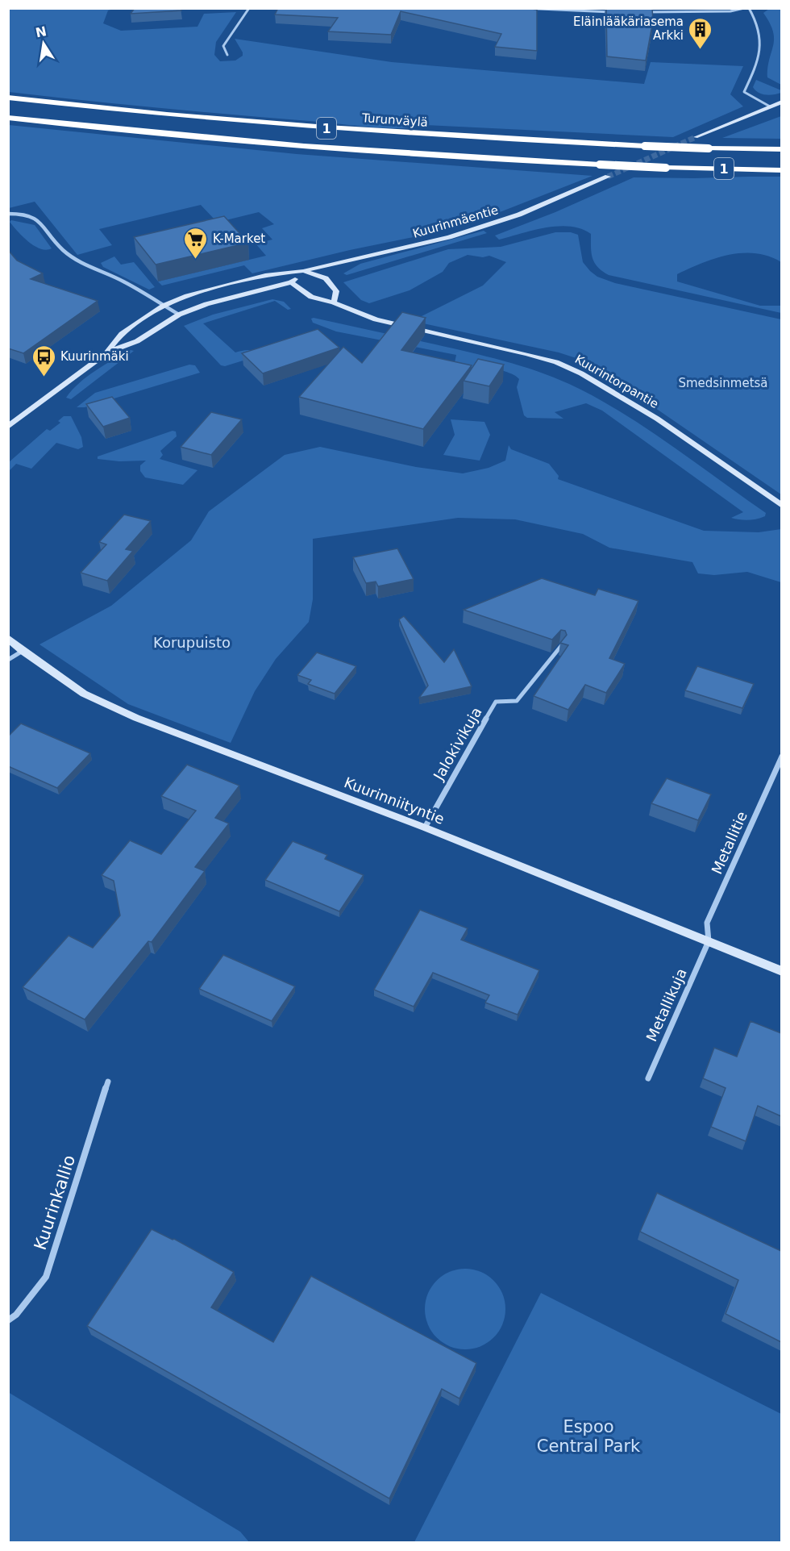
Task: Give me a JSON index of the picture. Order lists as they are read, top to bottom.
{
  "streets": {
    "highway": ["Turunväylä", "1"],
    "street": [
      "Kuurinmäentie",
      "Kuurintorpantie",
      "Jalokivikuja",
      "Kuurinniityntie",
      "Metallitie",
      "Metallikuja",
      "Kuurinkallio"
    ]
  },
  "crossings": [
    ["Kuurinmäentie", "Kuurintorpantie"],
    ["Jalokivikuja", "Kuurinniityntie"],
    ["Kuurinniityntie", "Metallitie"],
    ["Kuurinniityntie", "Metallikuja"],
    ["Metallitie", "Metallikuja"]
  ],
  "parks": ["Smedsinmetsä", "Korupuisto", "Espoo Central Park"],
  "places": {
    "building": ["Eläinlääkäriasema Arkki"],
    "supermarket": ["K-Market"],
    "bus stop": ["Kuurinmäki"]
  },
  "north": "top"
}
